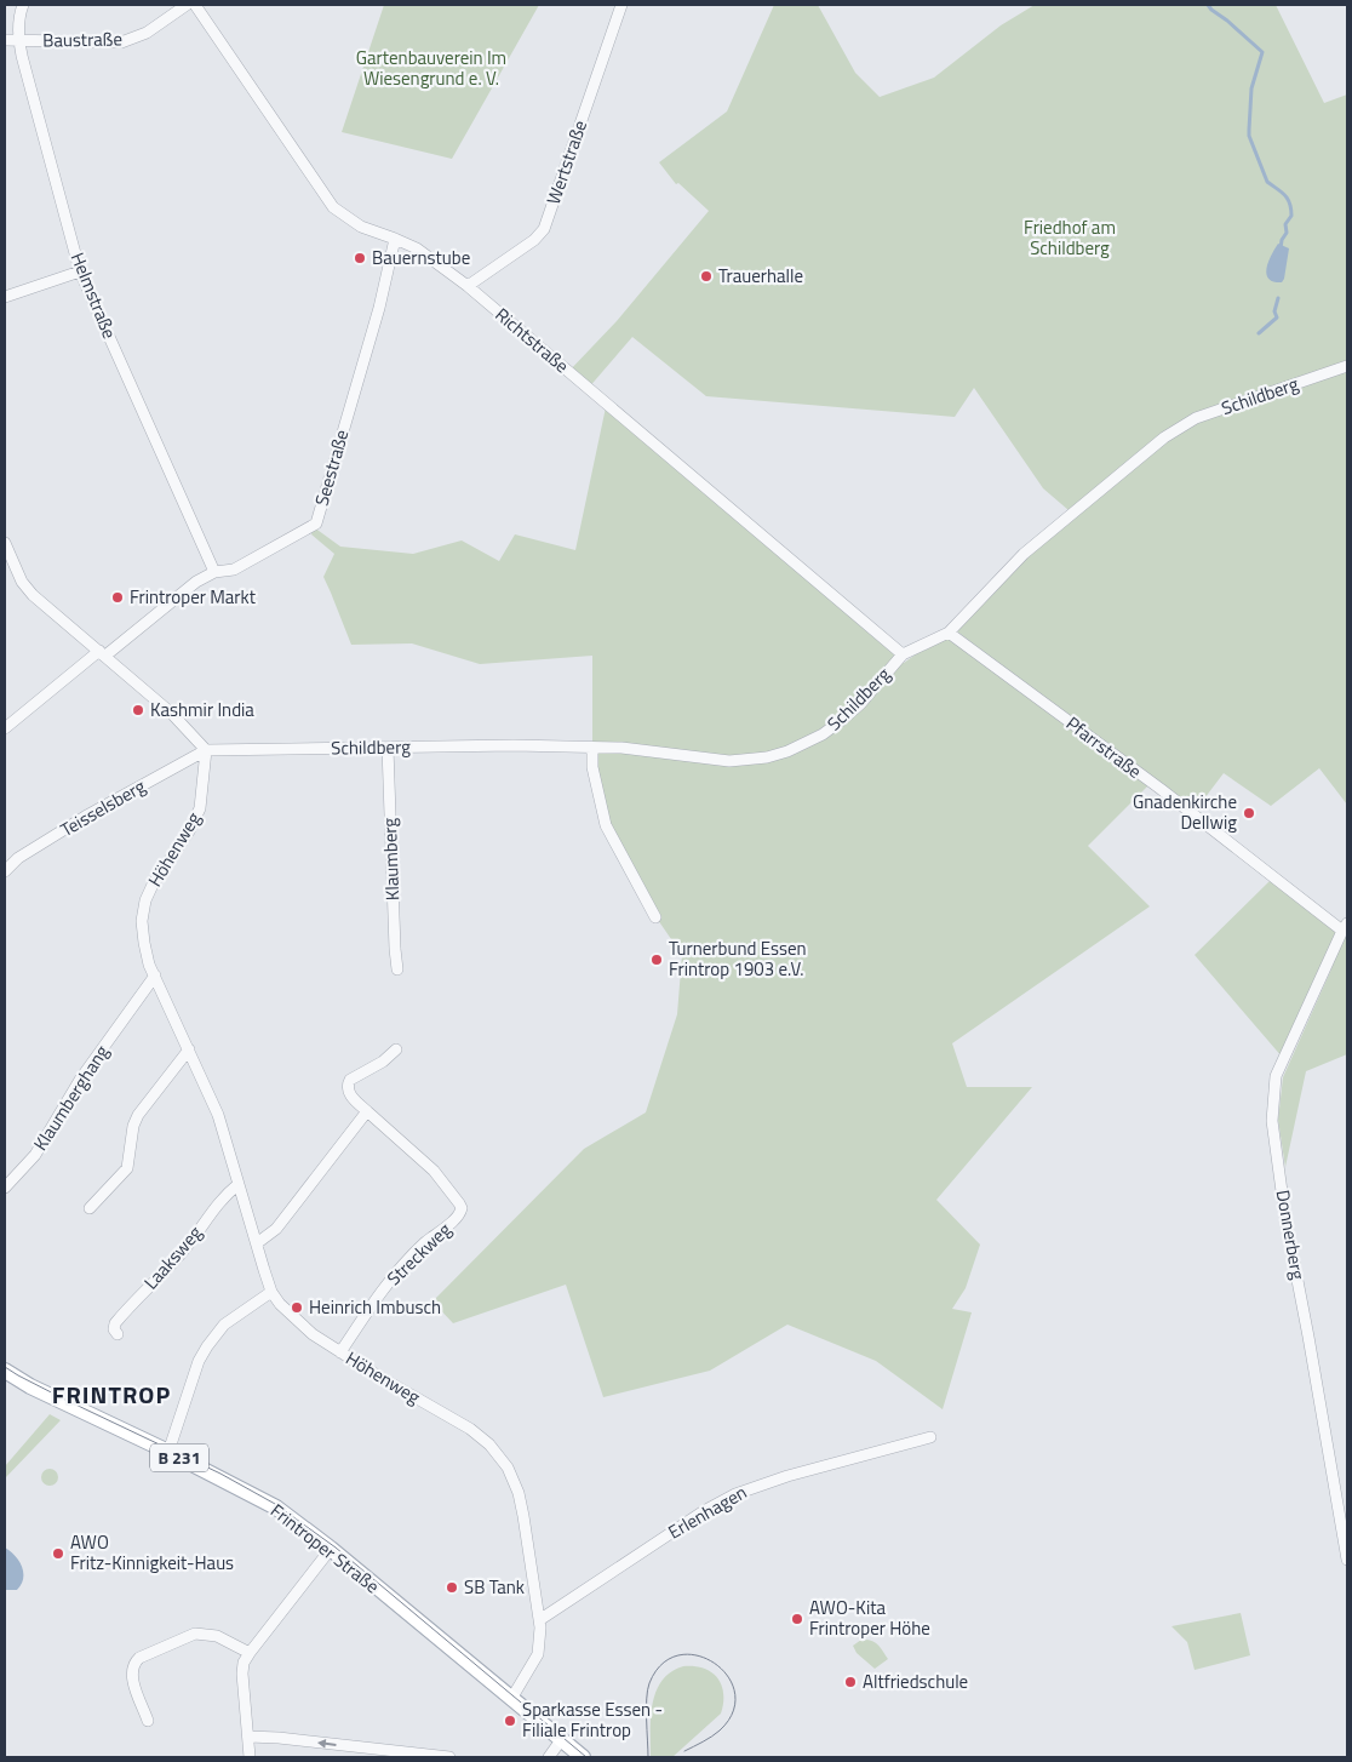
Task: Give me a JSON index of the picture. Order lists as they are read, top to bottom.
{
  "streets": {
    "main road": ["B 231", "Frintroper Straße"],
    "street": [
      "Baustraße",
      "Wertstraße",
      "Helmstraße",
      "Richtstraße",
      "Schildberg",
      "Seestraße",
      "Pfarrstraße",
      "Teisselsberg",
      "Höhenweg",
      "Klaumberg",
      "Klaumberghang",
      "Donnerberg",
      "Streckweg",
      "Laaksweg",
      "Erlenhagen"
    ]
  },
  "crossings": [
    ["Baustraße", "Helmstraße"],
    ["Wertstraße", "Richtstraße"],
    ["Helmstraße", "Seestraße"],
    ["Richtstraße", "Schildberg"],
    ["Richtstraße", "Seestraße"],
    ["Schildberg", "Pfarrstraße"],
    ["Schildberg", "Teisselsberg"],
    ["Schildberg", "Höhenweg"],
    ["Schildberg", "Klaumberg"],
    ["Pfarrstraße", "Donnerberg"],
    ["Teisselsberg", "Höhenweg"],
    ["Höhenweg", "Klaumberghang"],
    ["Höhenweg", "Streckweg"],
    ["Höhenweg", "Laaksweg"],
    ["Höhenweg", "Erlenhagen"],
    ["Höhenweg", "Frintroper Straße"]
  ],
  "districts": ["FRINTROP"],
  "parks": ["Gartenbauverein Im Wiesengrund e. V.", "Friedhof am Schildberg"],
  "places": [
    "Bauernstube",
    "Trauerhalle",
    "Frintroper Markt",
    "Kashmir India",
    "Gnadenkirche Dellwig",
    "Turnerbund Essen Frintrop 1903 e.V.",
    "Heinrich Imbusch",
    "AWO Fritz-Kinnigkeit-Haus",
    "SB Tank",
    "AWO-Kita Frintroper Höhe",
    "Altfriedschule",
    "Sparkasse Essen - Filiale Frintrop"
  ]
}
